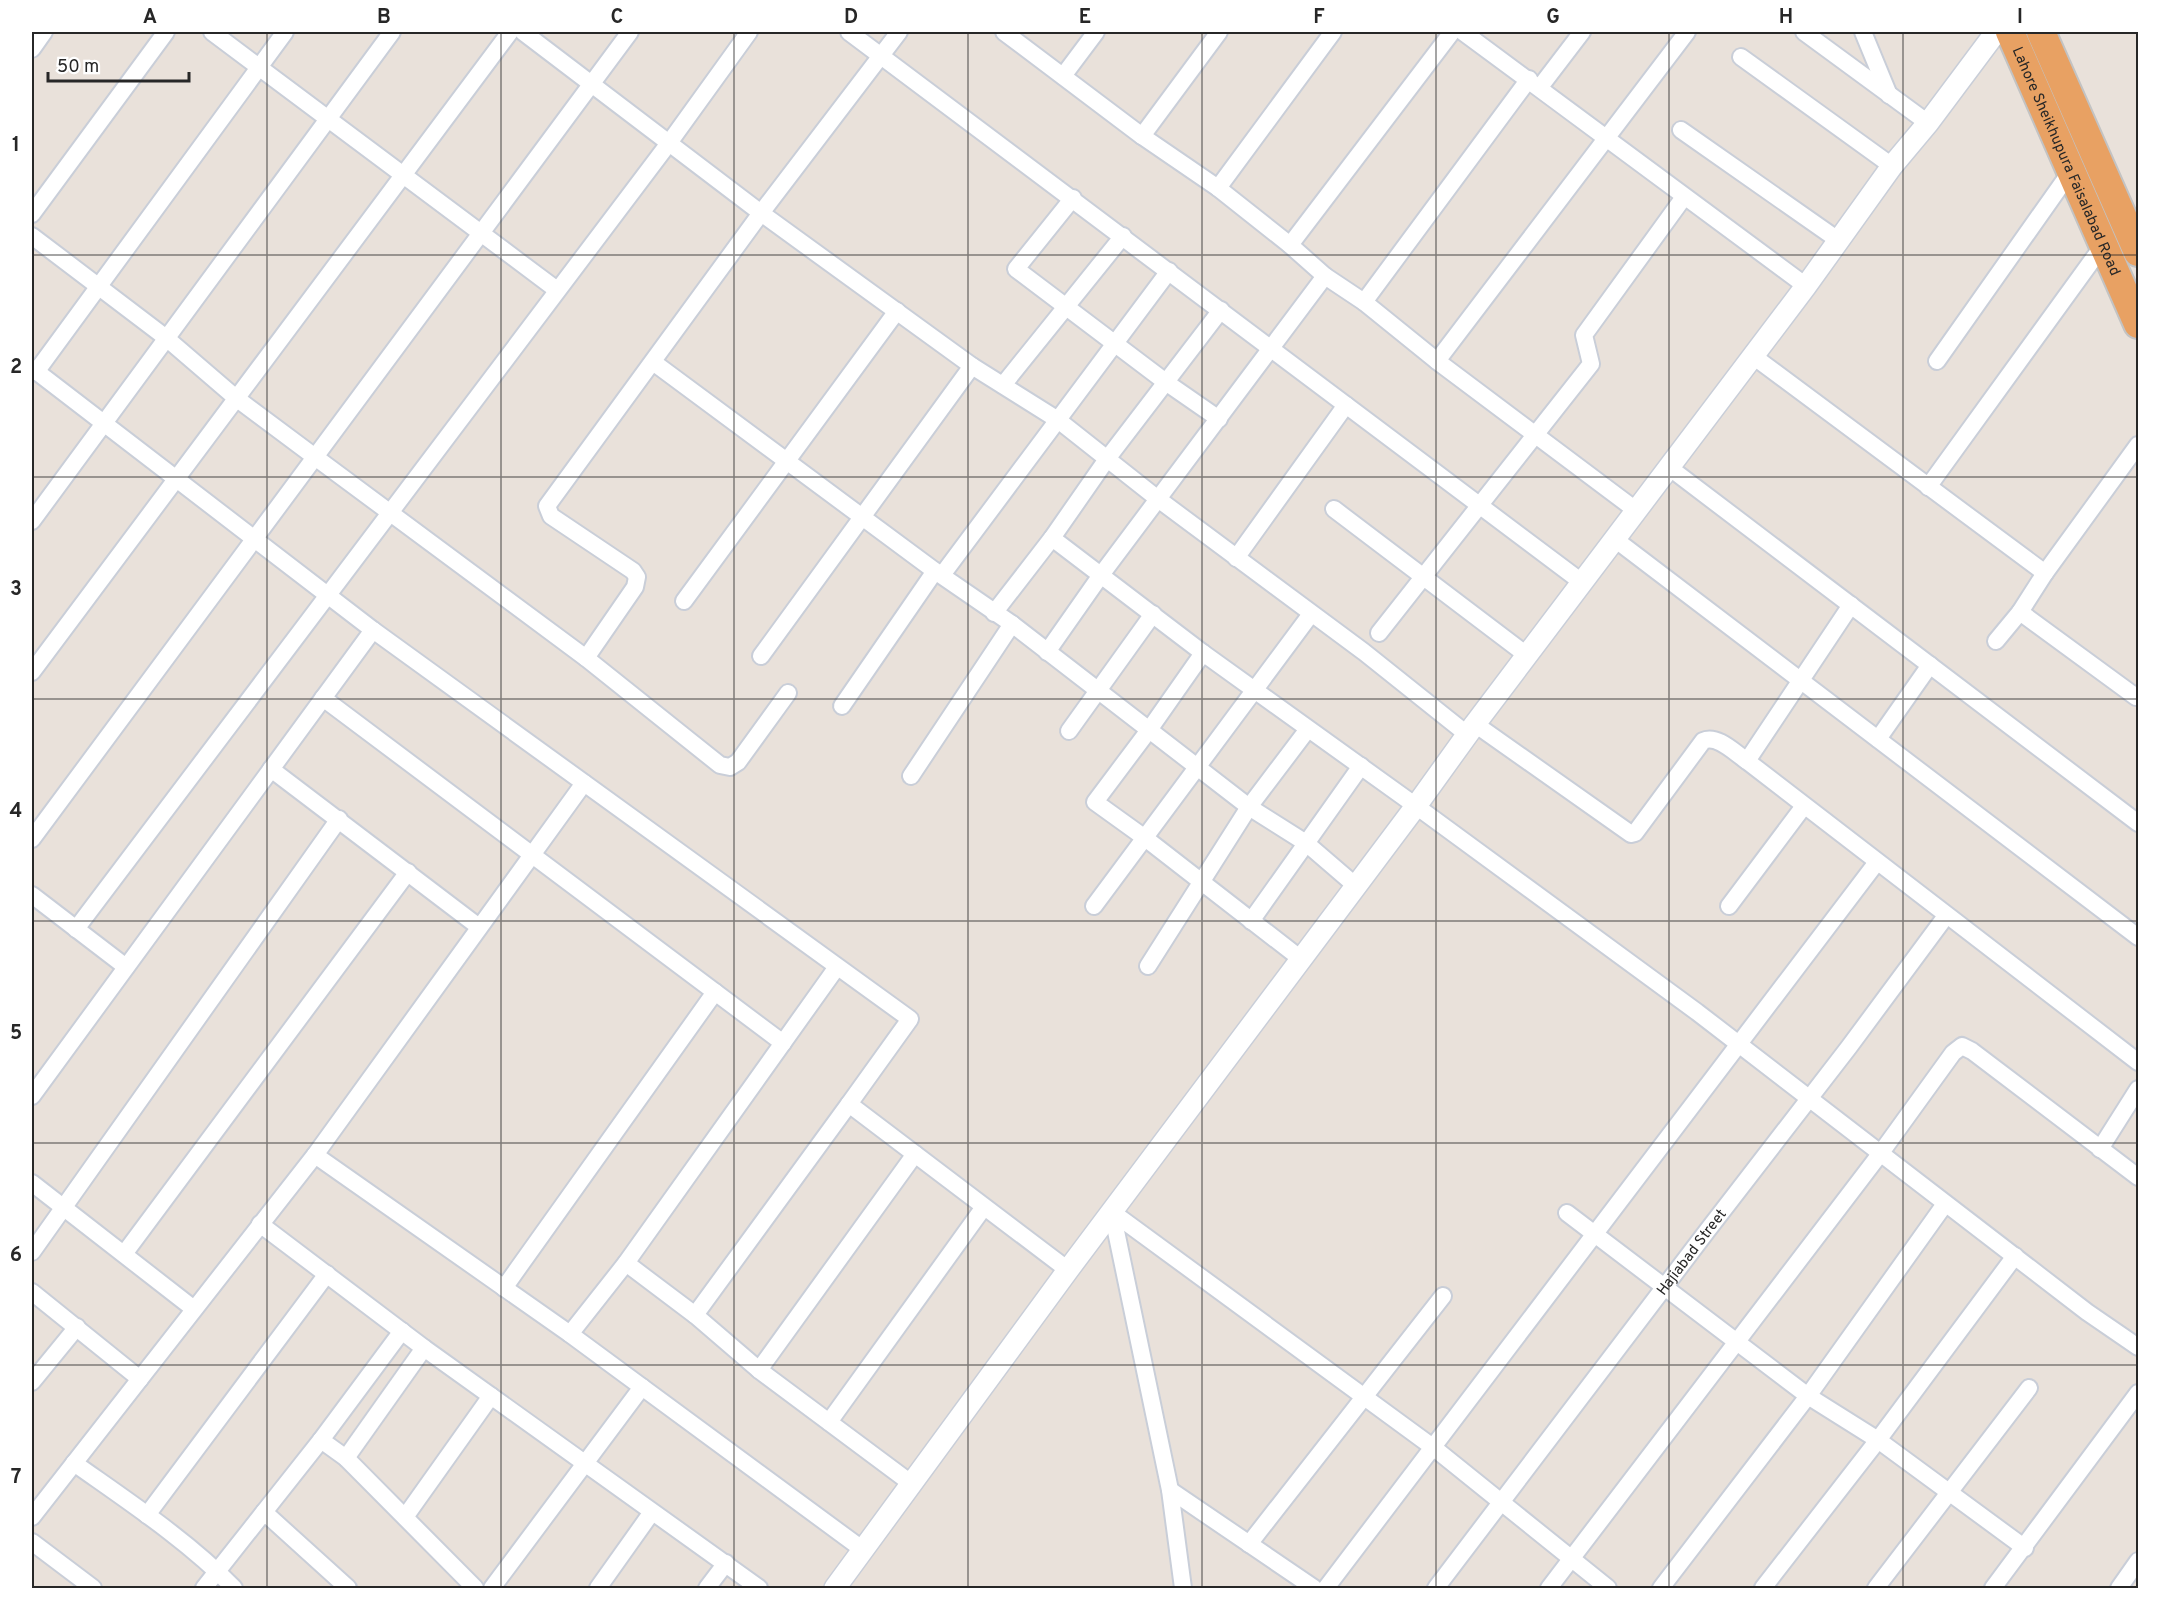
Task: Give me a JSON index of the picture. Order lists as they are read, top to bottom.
{
  "streets": {
    "highway": ["Lahore Sheikhupura Faisalabad Road"],
    "street": ["Hajiabad Street"]
  },
  "scale_bar": "50 m",
  "grid": {
    "columns": [
      "A",
      "B",
      "C",
      "D",
      "E",
      "F",
      "G",
      "H",
      "I"
    ],
    "rows": [
      "1",
      "2",
      "3",
      "4",
      "5",
      "6",
      "7"
    ]
  }
}
